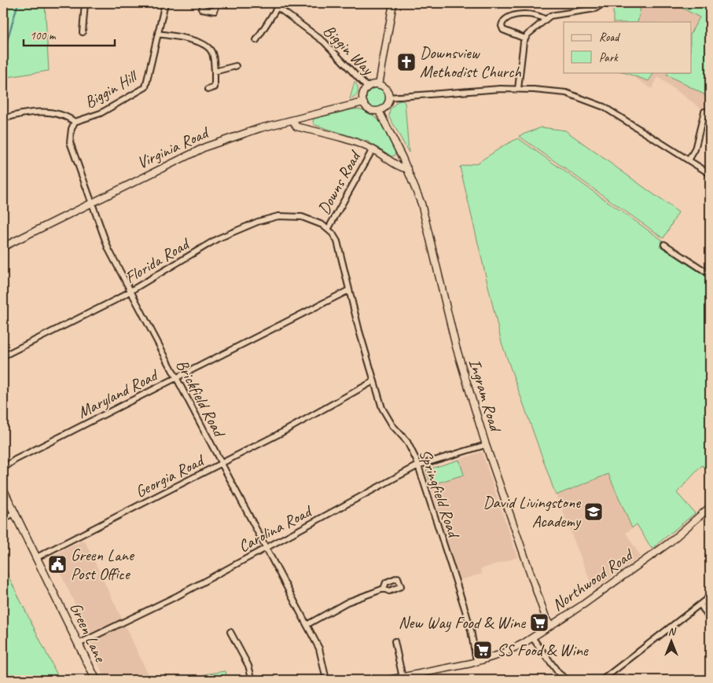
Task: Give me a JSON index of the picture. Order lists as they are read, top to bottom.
{
  "streets": {
    "main road": ["Green Lane"],
    "street": [
      "Biggin Way",
      "Biggin Hill",
      "Virginia Road",
      "Downs Road",
      "Florida Road",
      "Maryland Road",
      "Ingram Road",
      "Brickfield Road",
      "Georgia Road",
      "Springfield Road",
      "Carolina Road",
      "Northwood Road"
    ]
  },
  "crossings": [
    ["Biggin Way", "Virginia Road"],
    ["Biggin Way", "Ingram Road"],
    ["Biggin Hill", "Brickfield Road"],
    ["Virginia Road", "Ingram Road"],
    ["Virginia Road", "Brickfield Road"],
    ["Downs Road", "Florida Road"],
    ["Downs Road", "Springfield Road"],
    ["Florida Road", "Brickfield Road"],
    ["Florida Road", "Springfield Road"],
    ["Maryland Road", "Brickfield Road"],
    ["Maryland Road", "Springfield Road"],
    ["Ingram Road", "Carolina Road"],
    ["Ingram Road", "Northwood Road"],
    ["Brickfield Road", "Georgia Road"],
    ["Brickfield Road", "Carolina Road"],
    ["Georgia Road", "Springfield Road"],
    ["Georgia Road", "Green Lane"],
    ["Springfield Road", "Carolina Road"],
    ["Springfield Road", "Northwood Road"],
    ["Carolina Road", "Green Lane"]
  ],
  "places": {
    "church": ["Downsview Methodist Church"],
    "school or university": ["David Livingstone Academy"],
    "public building": ["Green Lane Post Office"],
    "supermarket": ["New Way Food & Wine", "SS Food & Wine"]
  },
  "legend": ["Road", "Park"],
  "scale_bar": "100 m",
  "north": "top"
}
